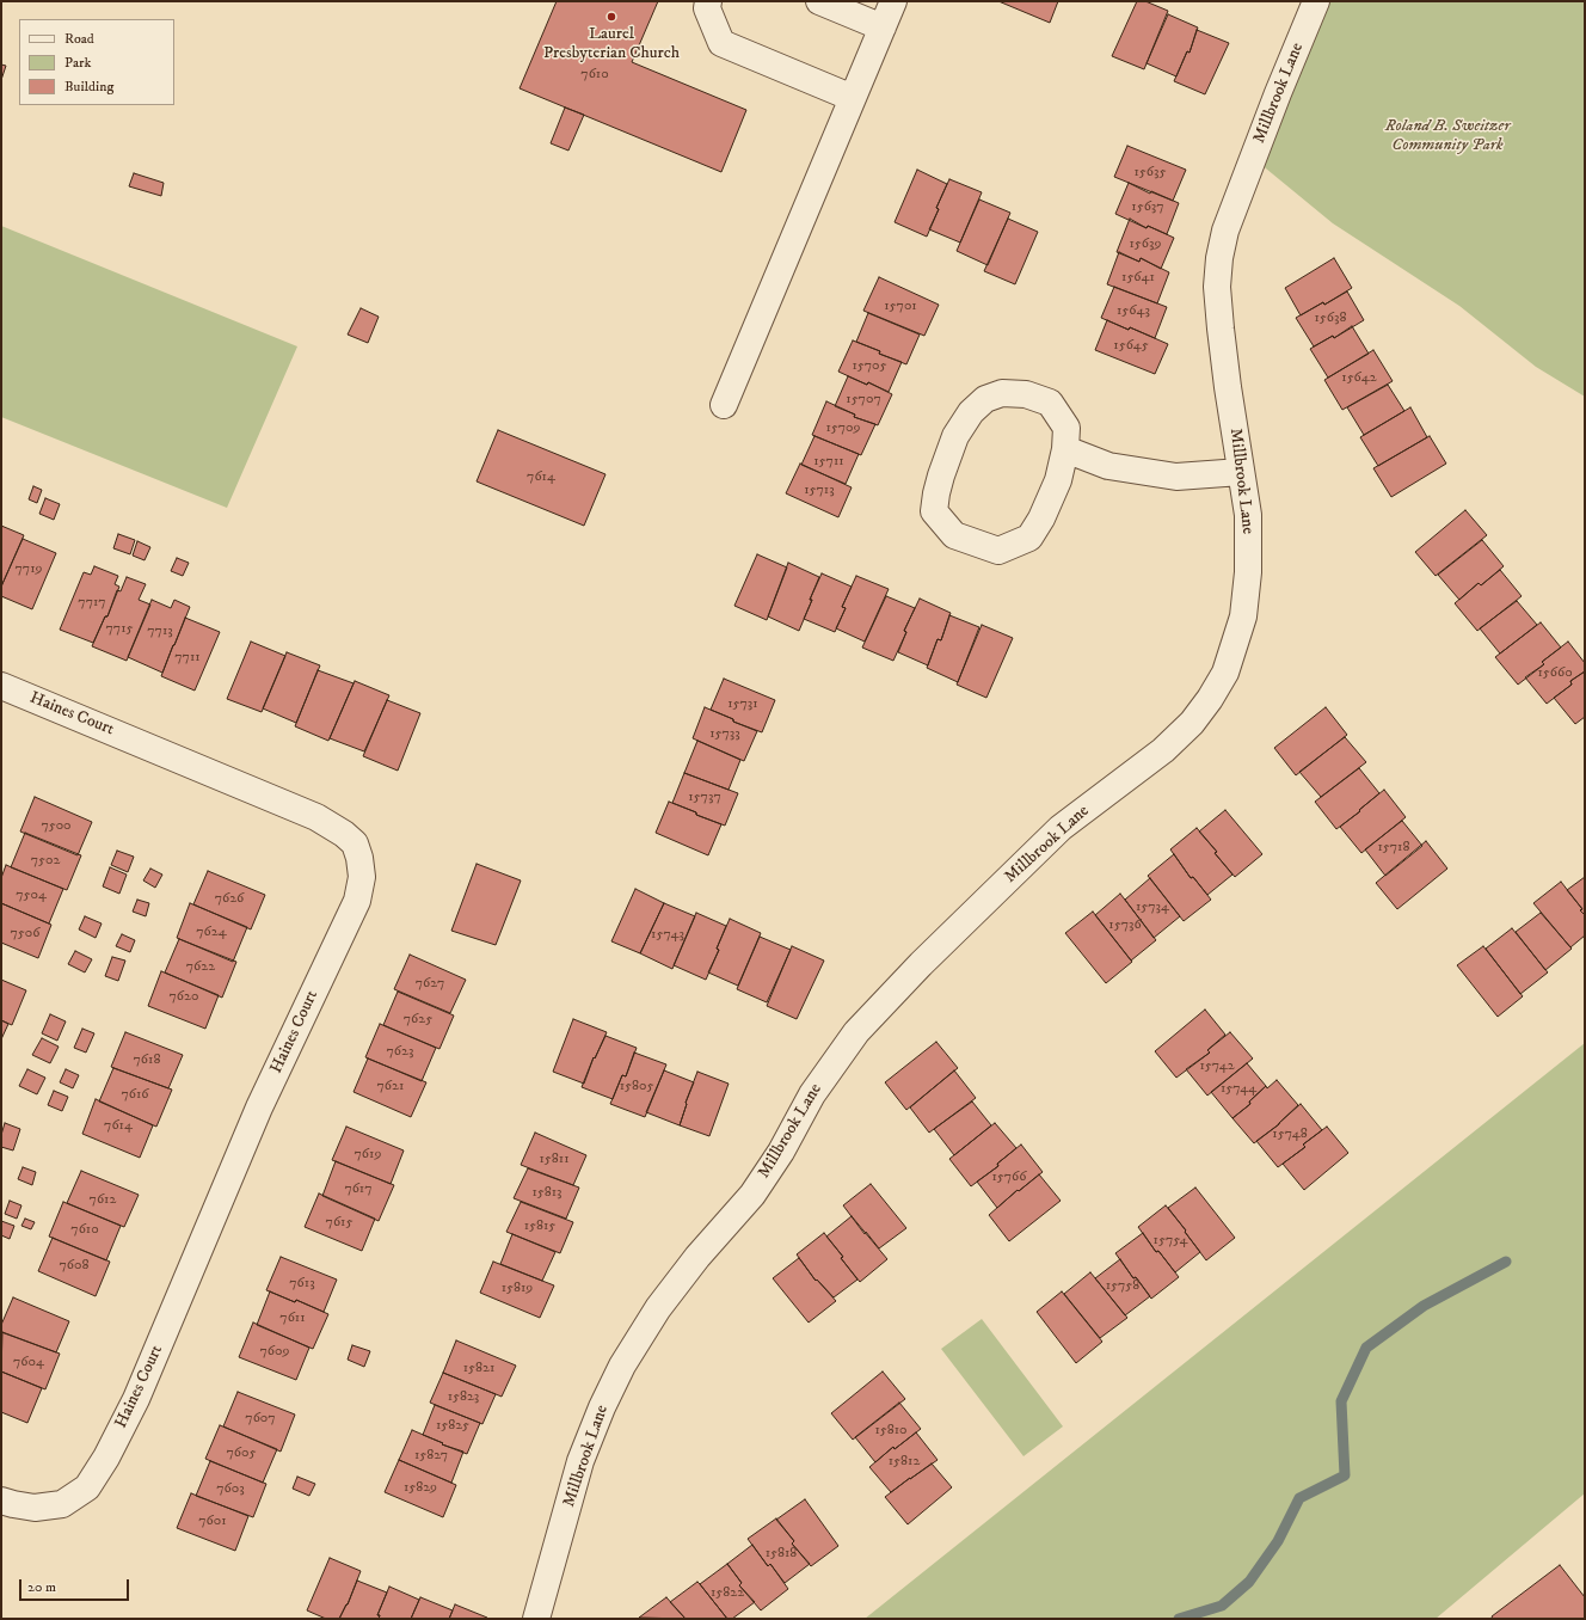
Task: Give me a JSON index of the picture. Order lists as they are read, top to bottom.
{
  "streets": {
    "street": ["Millbrook Lane", "Haines Court"]
  },
  "parks": ["Roland B. Sweitzer Community Park"],
  "places": ["Laurel Presbyterian Church"],
  "house_numbers": [
    "7610",
    "15635",
    "15637",
    "15639",
    "15641",
    "15701",
    "15643",
    "15638",
    "15645",
    "15705",
    "15642",
    "15707",
    "15709",
    "15711",
    "7614",
    "15713",
    "7719",
    "7717",
    "7715",
    "7713",
    "7711",
    "15660",
    "15731",
    "15733",
    "15737",
    "7500",
    "15718",
    "7502",
    "7504",
    "7626",
    "15734",
    "15736",
    "7624",
    "7506",
    "15743",
    "7622",
    "7627",
    "7620",
    "7625",
    "7623",
    "7618",
    "15742",
    "7621",
    "15805",
    "15744",
    "7616",
    "7614",
    "15748",
    "7619",
    "15811",
    "15766",
    "7617",
    "15813",
    "7612",
    "7615",
    "15815",
    "7610",
    "15754",
    "7608",
    "7613",
    "15758",
    "15819",
    "7611",
    "7609",
    "7604",
    "15821",
    "15823",
    "7607",
    "15825",
    "15810",
    "7605",
    "15827",
    "15812",
    "15829",
    "7603",
    "7601",
    "15818",
    "15822"
  ],
  "legend": ["Road", "Park", "Building"],
  "scale_bar": "20 m"
}
